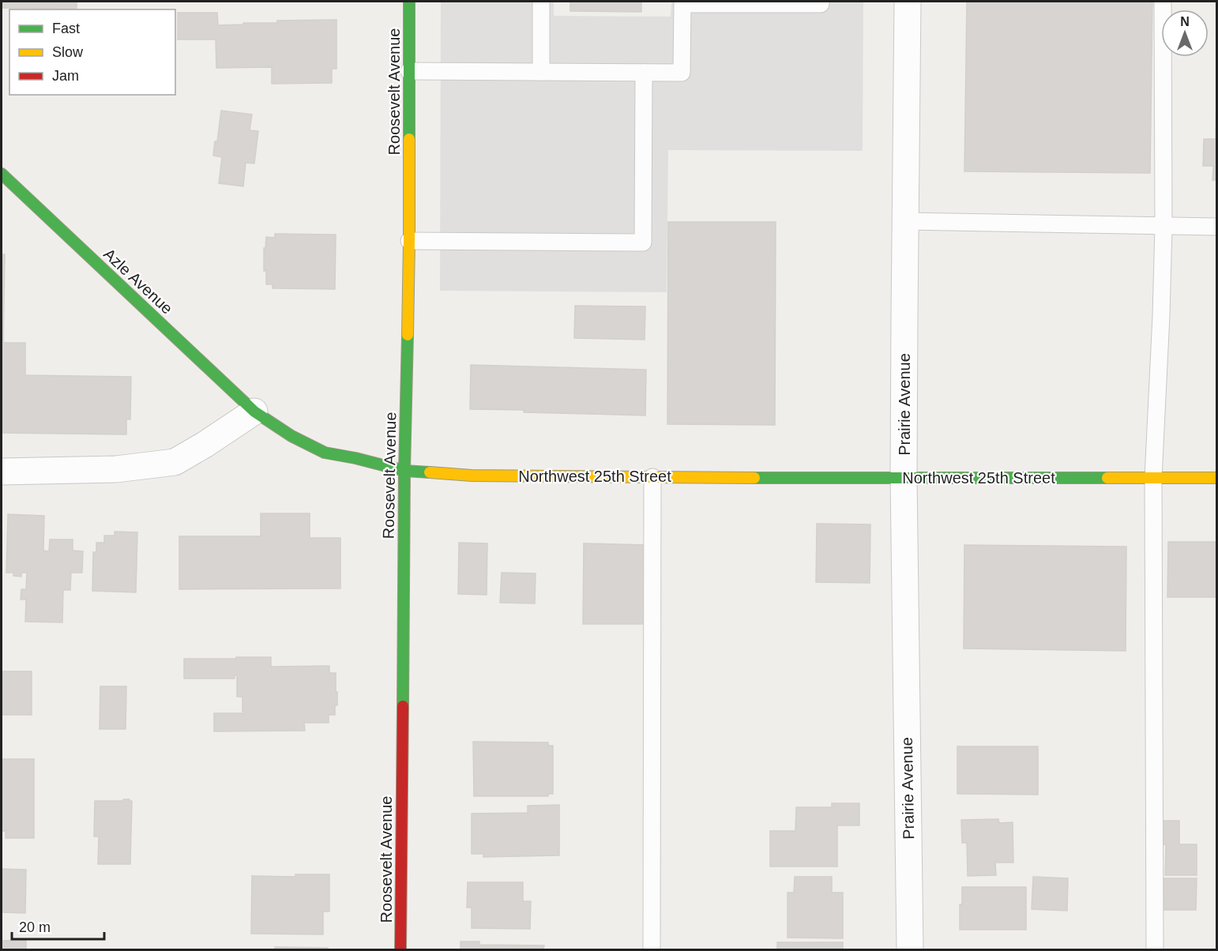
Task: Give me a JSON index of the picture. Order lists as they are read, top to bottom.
{
  "streets": {
    "street": [
      "Roosevelt Avenue",
      "Azle Avenue",
      "Prairie Avenue",
      "Northwest 25th Street"
    ]
  },
  "crossings": [
    ["Roosevelt Avenue", "Northwest 25th Street"],
    ["Azle Avenue", "Northwest 25th Street"],
    ["Prairie Avenue", "Northwest 25th Street"]
  ],
  "legend": ["Fast", "Slow", "Jam"],
  "scale_bar": "20 m",
  "north": "top"
}
